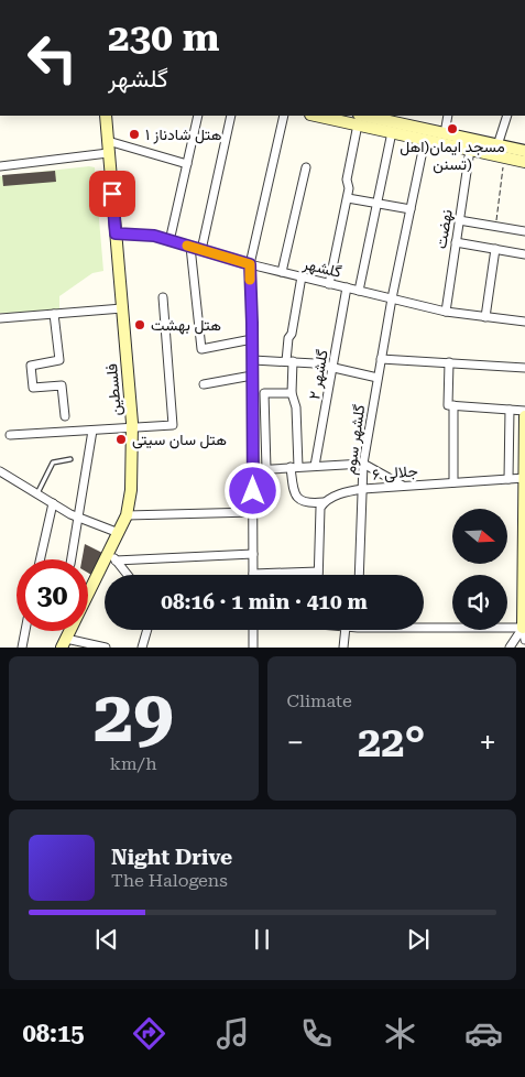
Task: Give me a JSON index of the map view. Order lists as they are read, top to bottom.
{
  "streets": {
    "main road": ["فلسطین"],
    "street": [
      "نهضت",
      "گلشهر",
      "گلشهر ۲",
      "گلشهر سوم",
      "جلالی ۶"
    ]
  },
  "crossings": [
    ["نهضت", "گلشهر"],
    ["گلشهر", "گلشهر ۲"],
    ["گلشهر", "فلسطین"],
    ["گلشهر", "گلشهر سوم"],
    ["گلشهر سوم", "جلالی ۶"]
  ],
  "places": [
    "مسجد ایمان(اهل تسنن)",
    "هتل شادناز ۱",
    "هتل بهشت",
    "هتل سان سیتی"
  ],
  "north": "right",
  "page": {
    "turn": ["230 m", "گلشهر"],
    "limit": "30",
    "trip": "08:16 · 1 min · 410 m",
    "tile": [
      ["29", "km/h"],
      "Climate"
    ],
    "heat": ["−", "22°", "+"],
    "song": ["Night Drive", "The Halogens"],
    "tabs": "08:15"
  }
}
